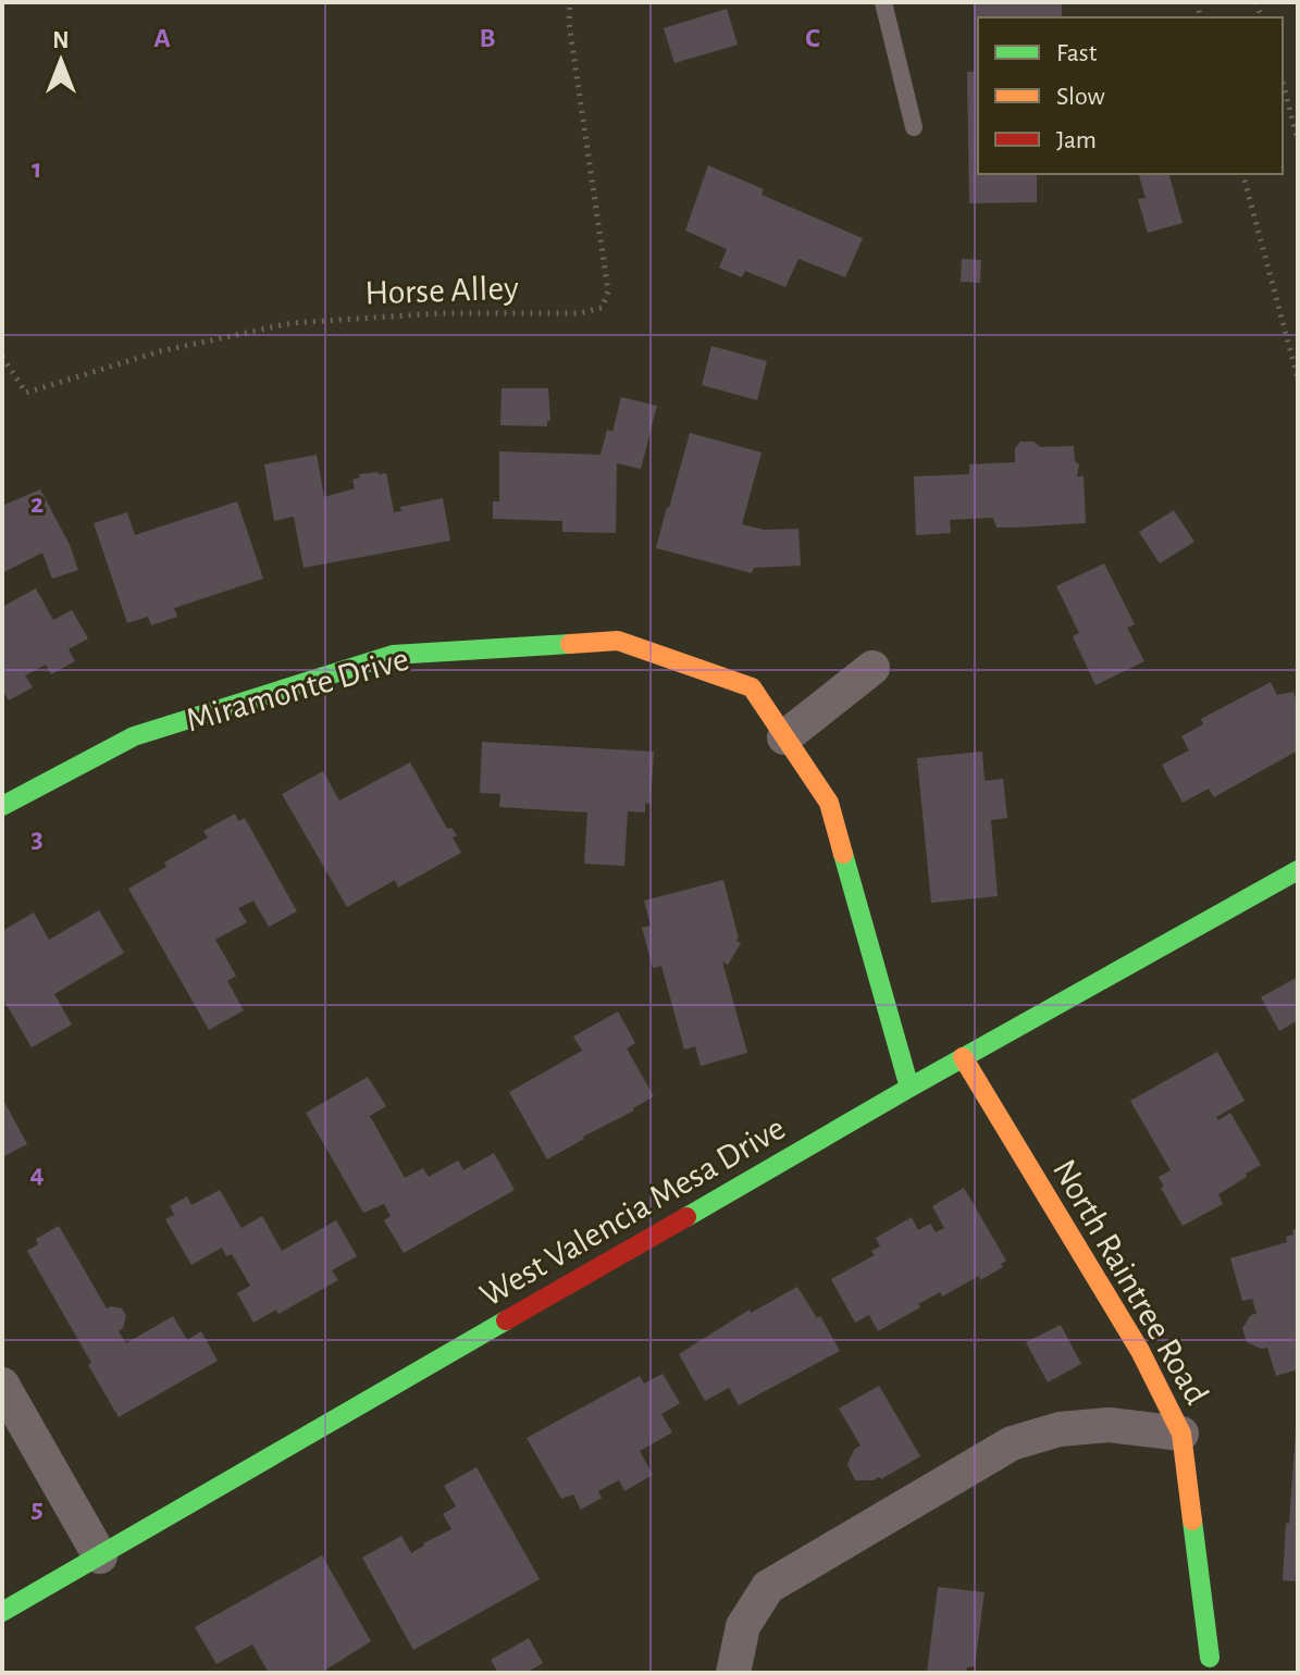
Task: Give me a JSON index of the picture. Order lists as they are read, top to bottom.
{
  "streets": {
    "street": ["Miramonte Drive", "West Valencia Mesa Drive", "North Raintree Road"],
    "path": ["Horse Alley"]
  },
  "crossings": [
    ["Miramonte Drive", "West Valencia Mesa Drive"],
    ["West Valencia Mesa Drive", "North Raintree Road"]
  ],
  "legend": ["Fast", "Slow", "Jam"],
  "north": "top",
  "grid": {
    "columns": ["A", "B", "C"],
    "rows": [
      "1",
      "2",
      "3",
      "4",
      "5"
    ]
  }
}
